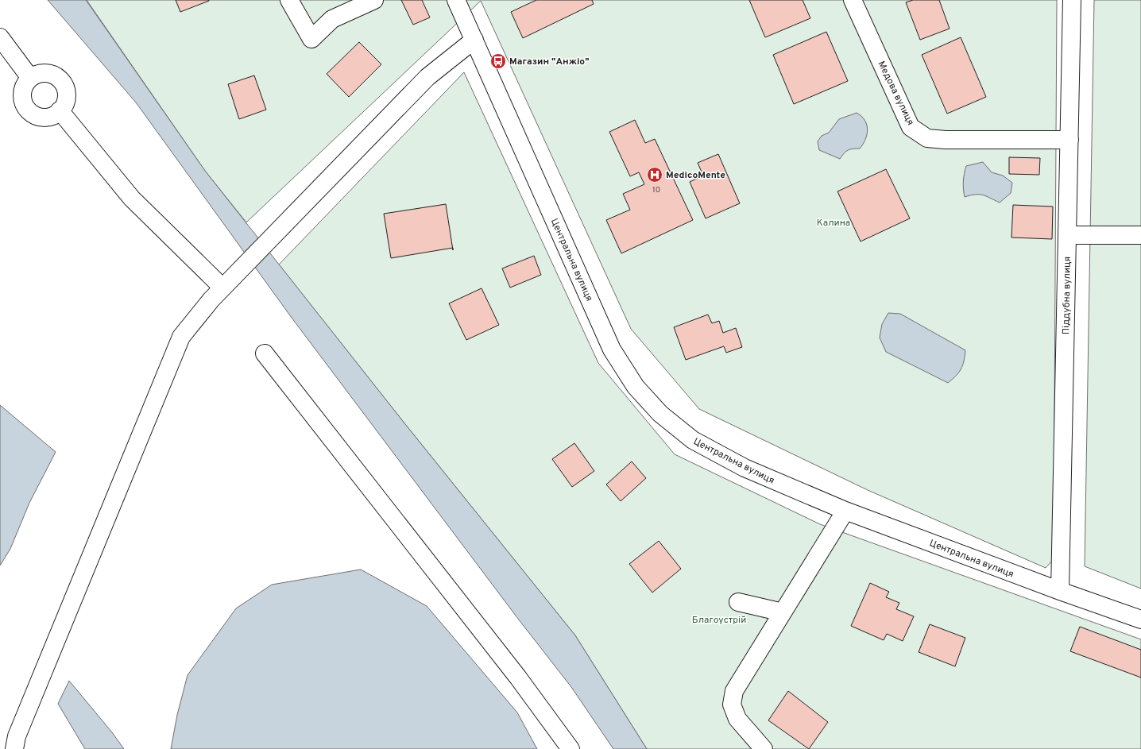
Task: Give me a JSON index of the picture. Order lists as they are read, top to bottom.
{
  "streets": {
    "street": ["Медова вулиця", "Центральна вулиця", "Піддубна вулиця"]
  },
  "crossings": [
    ["Медова вулиця", "Піддубна вулиця"],
    ["Центральна вулиця", "Піддубна вулиця"]
  ],
  "parks": ["Калина", "Благоустрій"],
  "places": {
    "bus stop": ["Магазин \"Анжіо\""],
    "hospital": ["MedicoMente"]
  },
  "house_numbers": ["10"]
}
